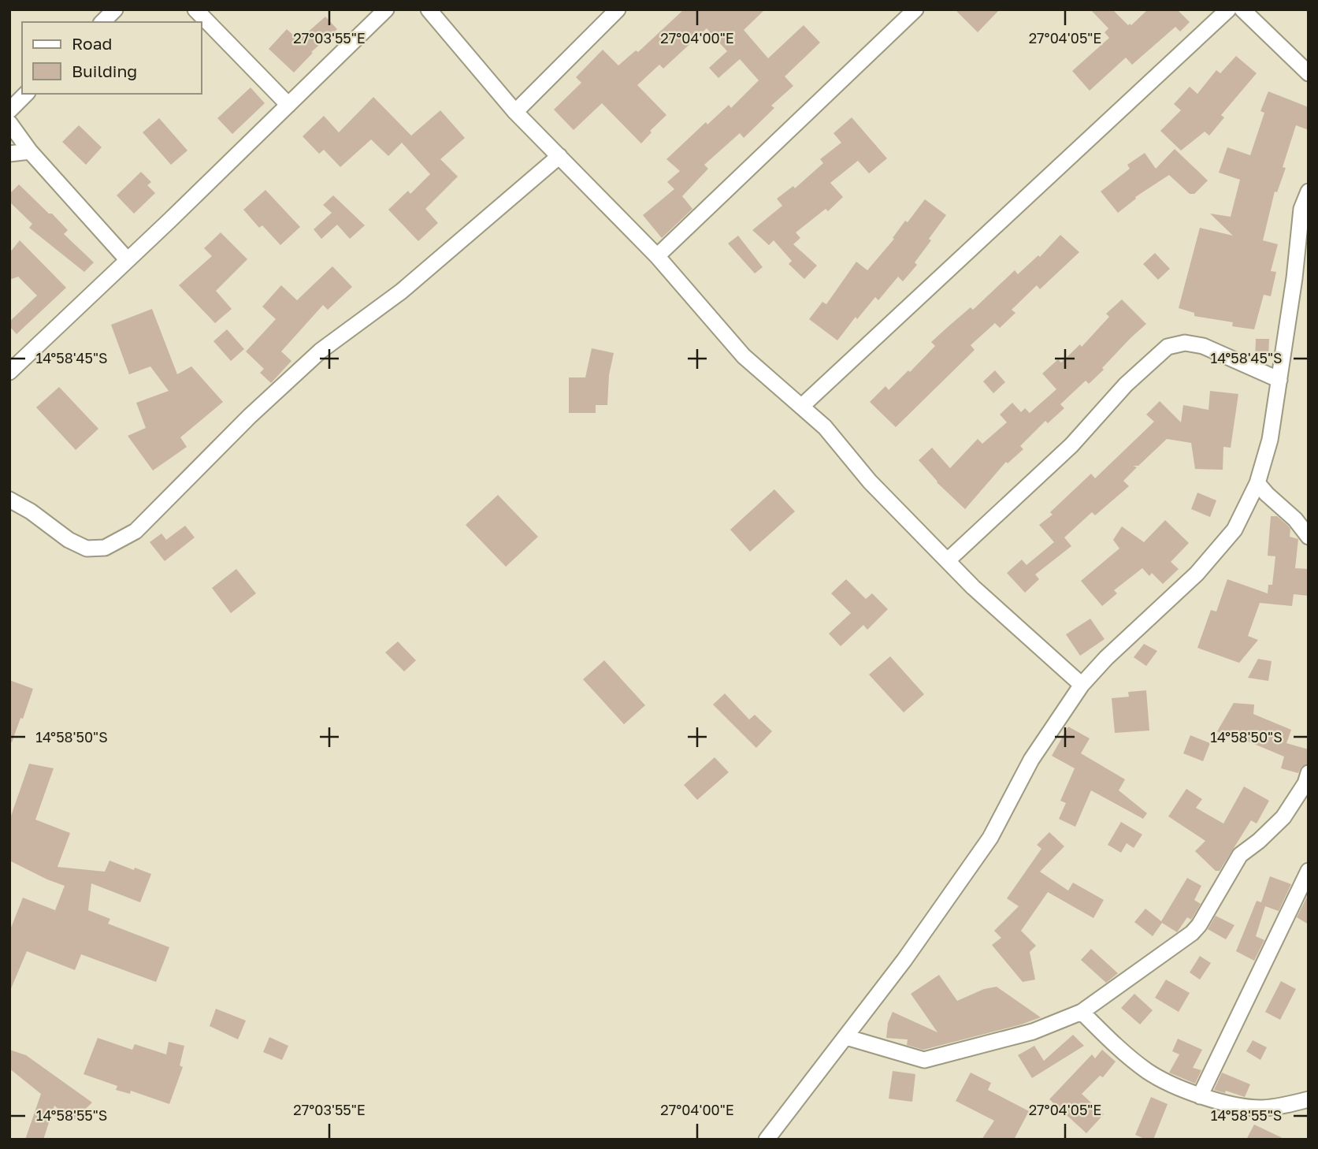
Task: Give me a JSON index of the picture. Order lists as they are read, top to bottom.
{
  "legend": ["Road", "Building"],
  "coordinates": [
    "27°03'55\"E",
    "27°04'00\"E",
    "27°04'05\"E",
    "14°58'45\"S",
    "14°58'50\"S",
    "14°58'55\"S"
  ]
}
